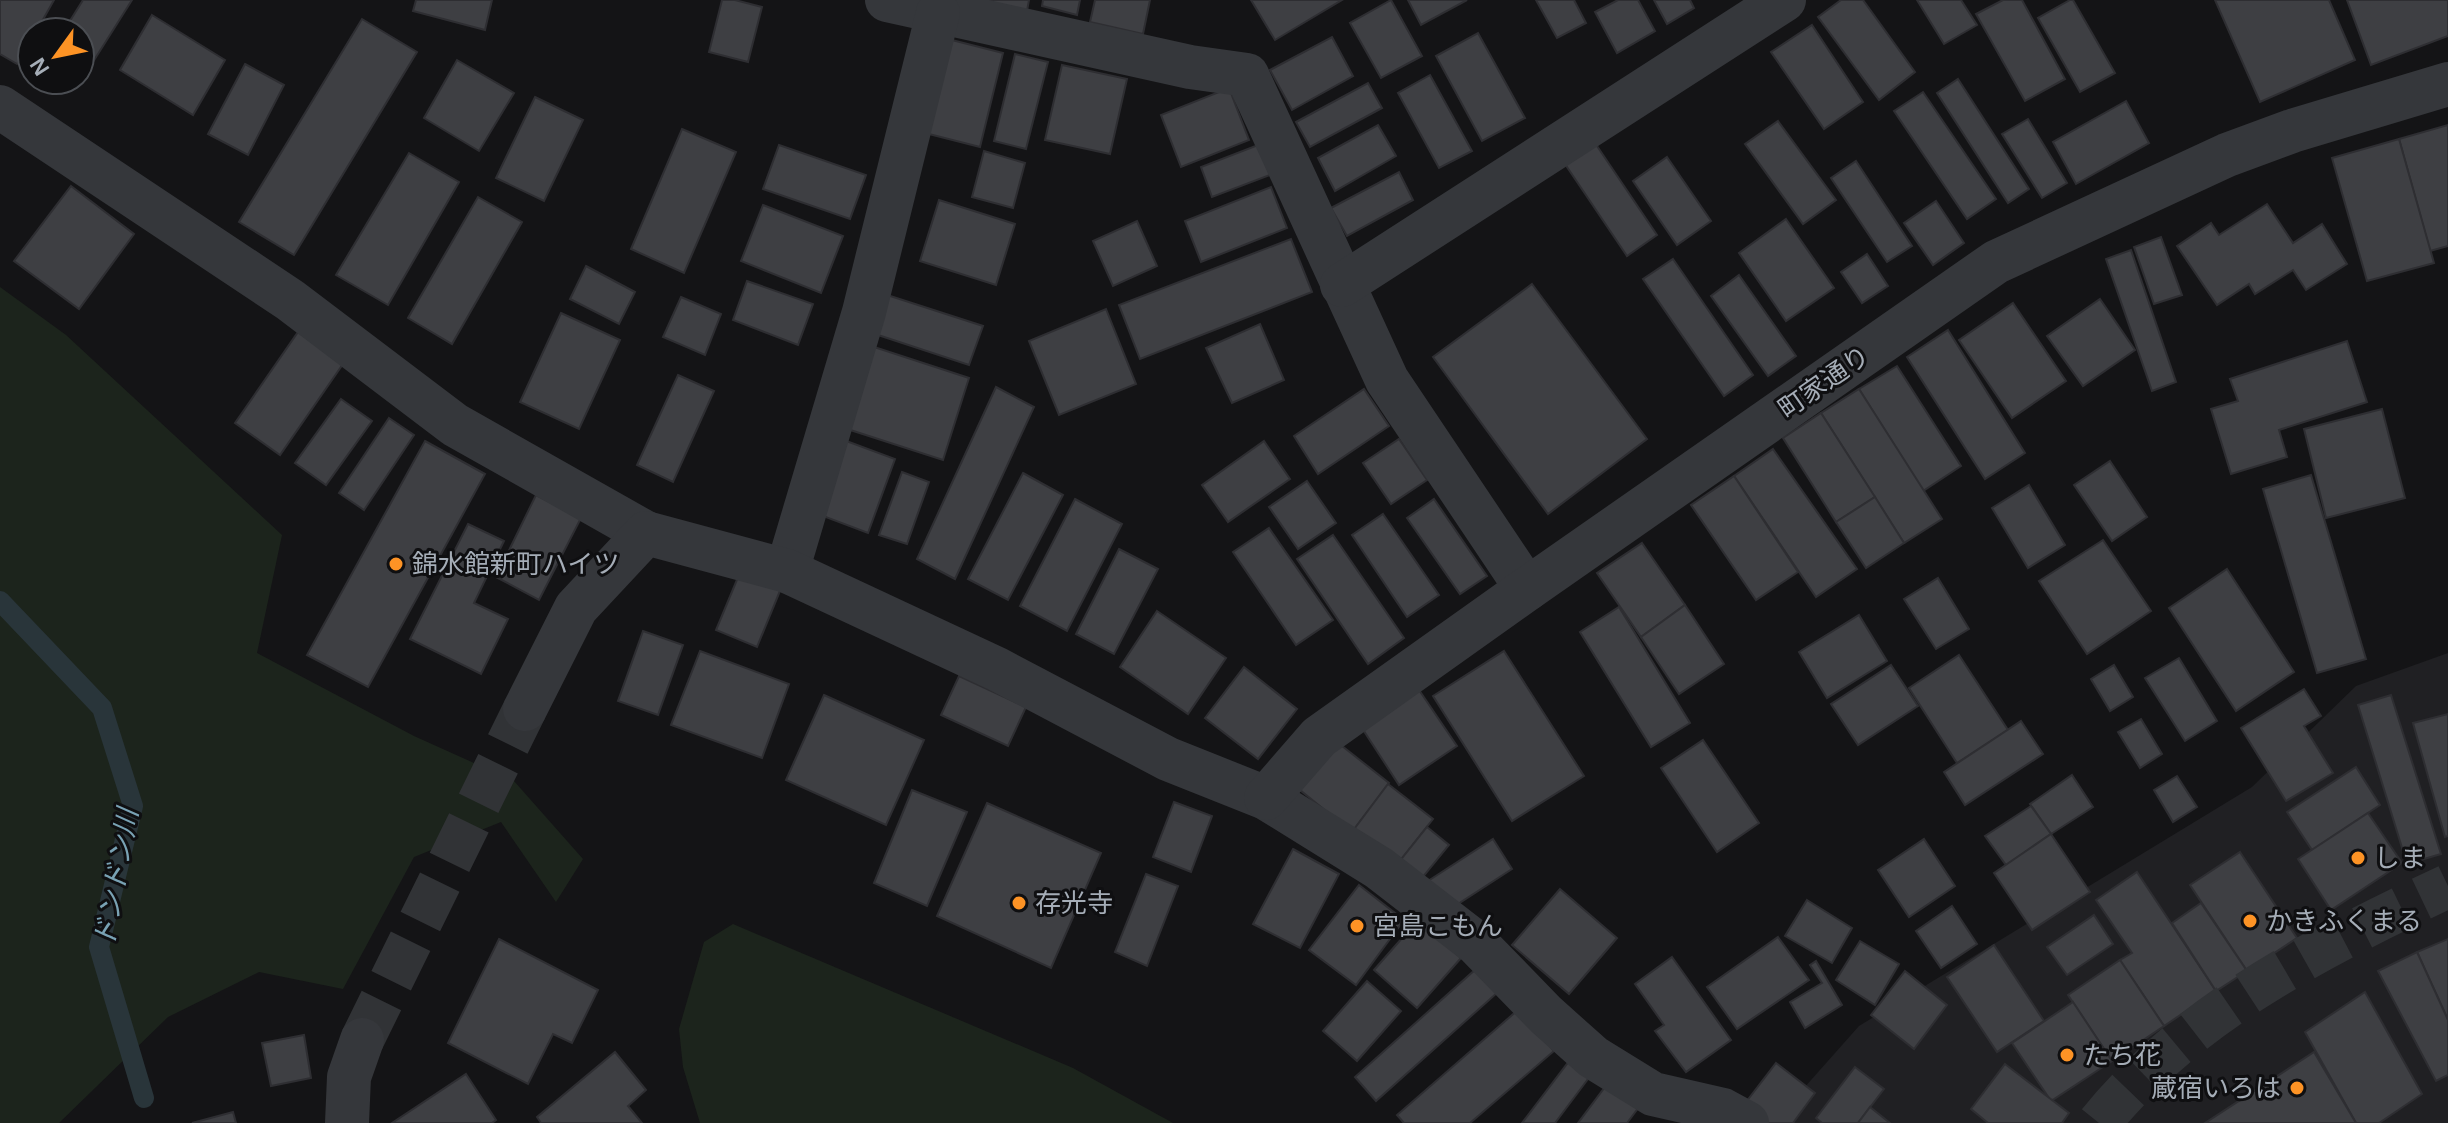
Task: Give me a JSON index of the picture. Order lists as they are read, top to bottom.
{
  "streets": {
    "street": ["町家通り"]
  },
  "water": ["ドンドン川"],
  "places": [
    "錦水館新町ハイツ",
    "しま",
    "存光寺",
    "かきふくまる",
    "宮島こもん",
    "たち花",
    "蔵宿いろは"
  ],
  "north": "bottom left"
}
